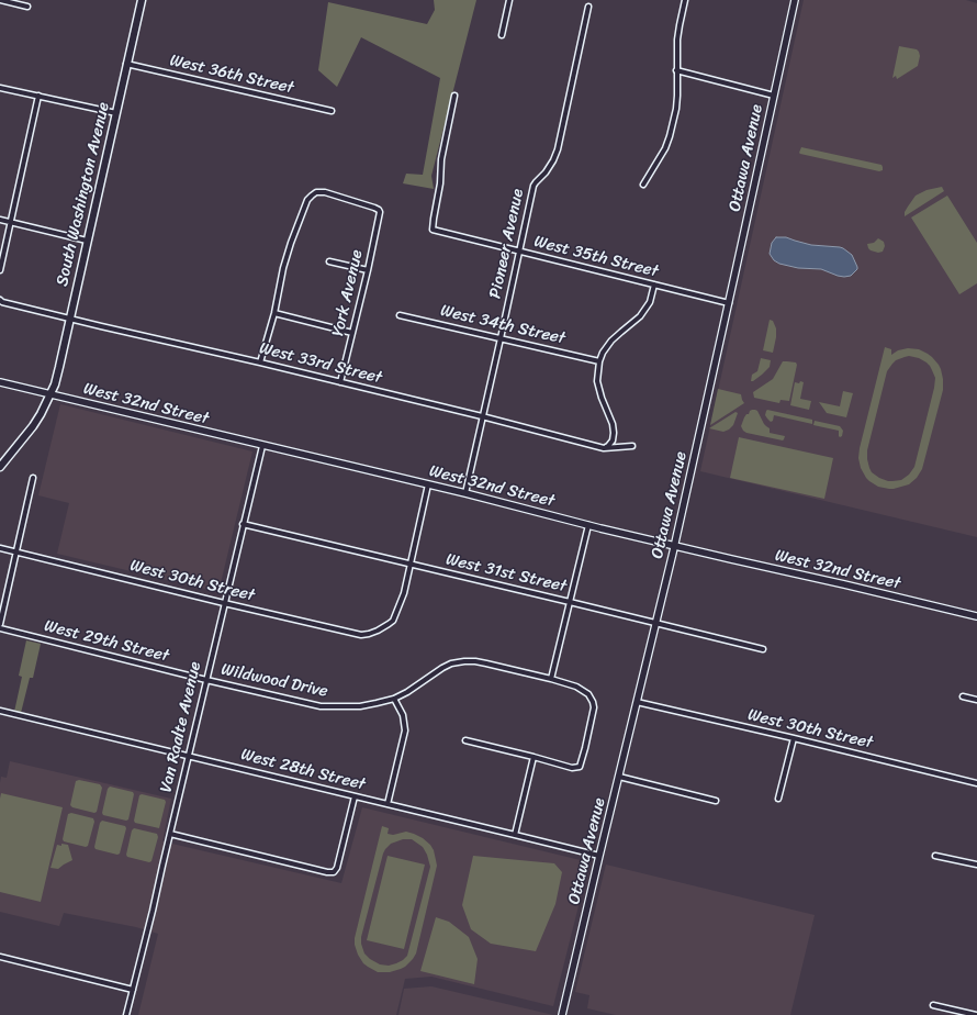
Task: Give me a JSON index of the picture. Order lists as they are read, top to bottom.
{
  "streets": {
    "main road": ["South Washington Avenue"],
    "street": [
      "West 36th Street",
      "Ottawa Avenue",
      "Pioneer Avenue",
      "West 35th Street",
      "York Avenue",
      "West 34th Street",
      "West 33rd Street",
      "West 32nd Street",
      "West 31st Street",
      "West 30th Street",
      "West 29th Street",
      "Wildwood Drive",
      "Van Raalte Avenue",
      "West 28th Street"
    ]
  },
  "crossings": [
    ["West 36th Street", "South Washington Avenue"],
    ["Ottawa Avenue", "West 35th Street"],
    ["Ottawa Avenue", "West 32nd Street"],
    ["Ottawa Avenue", "West 31st Street"],
    ["Ottawa Avenue", "West 30th Street"],
    ["Ottawa Avenue", "West 28th Street"],
    ["South Washington Avenue", "West 33rd Street"],
    ["South Washington Avenue", "West 32nd Street"],
    ["Pioneer Avenue", "West 35th Street"],
    ["Pioneer Avenue", "West 34th Street"],
    ["Pioneer Avenue", "West 33rd Street"],
    ["Pioneer Avenue", "West 32nd Street"],
    ["York Avenue", "West 33rd Street"],
    ["West 32nd Street", "Van Raalte Avenue"],
    ["West 31st Street", "West 30th Street"],
    ["West 31st Street", "Van Raalte Avenue"],
    ["West 30th Street", "Van Raalte Avenue"],
    ["West 29th Street", "Wildwood Drive"],
    ["West 29th Street", "Van Raalte Avenue"],
    ["Wildwood Drive", "Van Raalte Avenue"],
    ["Van Raalte Avenue", "West 28th Street"]
  ]
}
